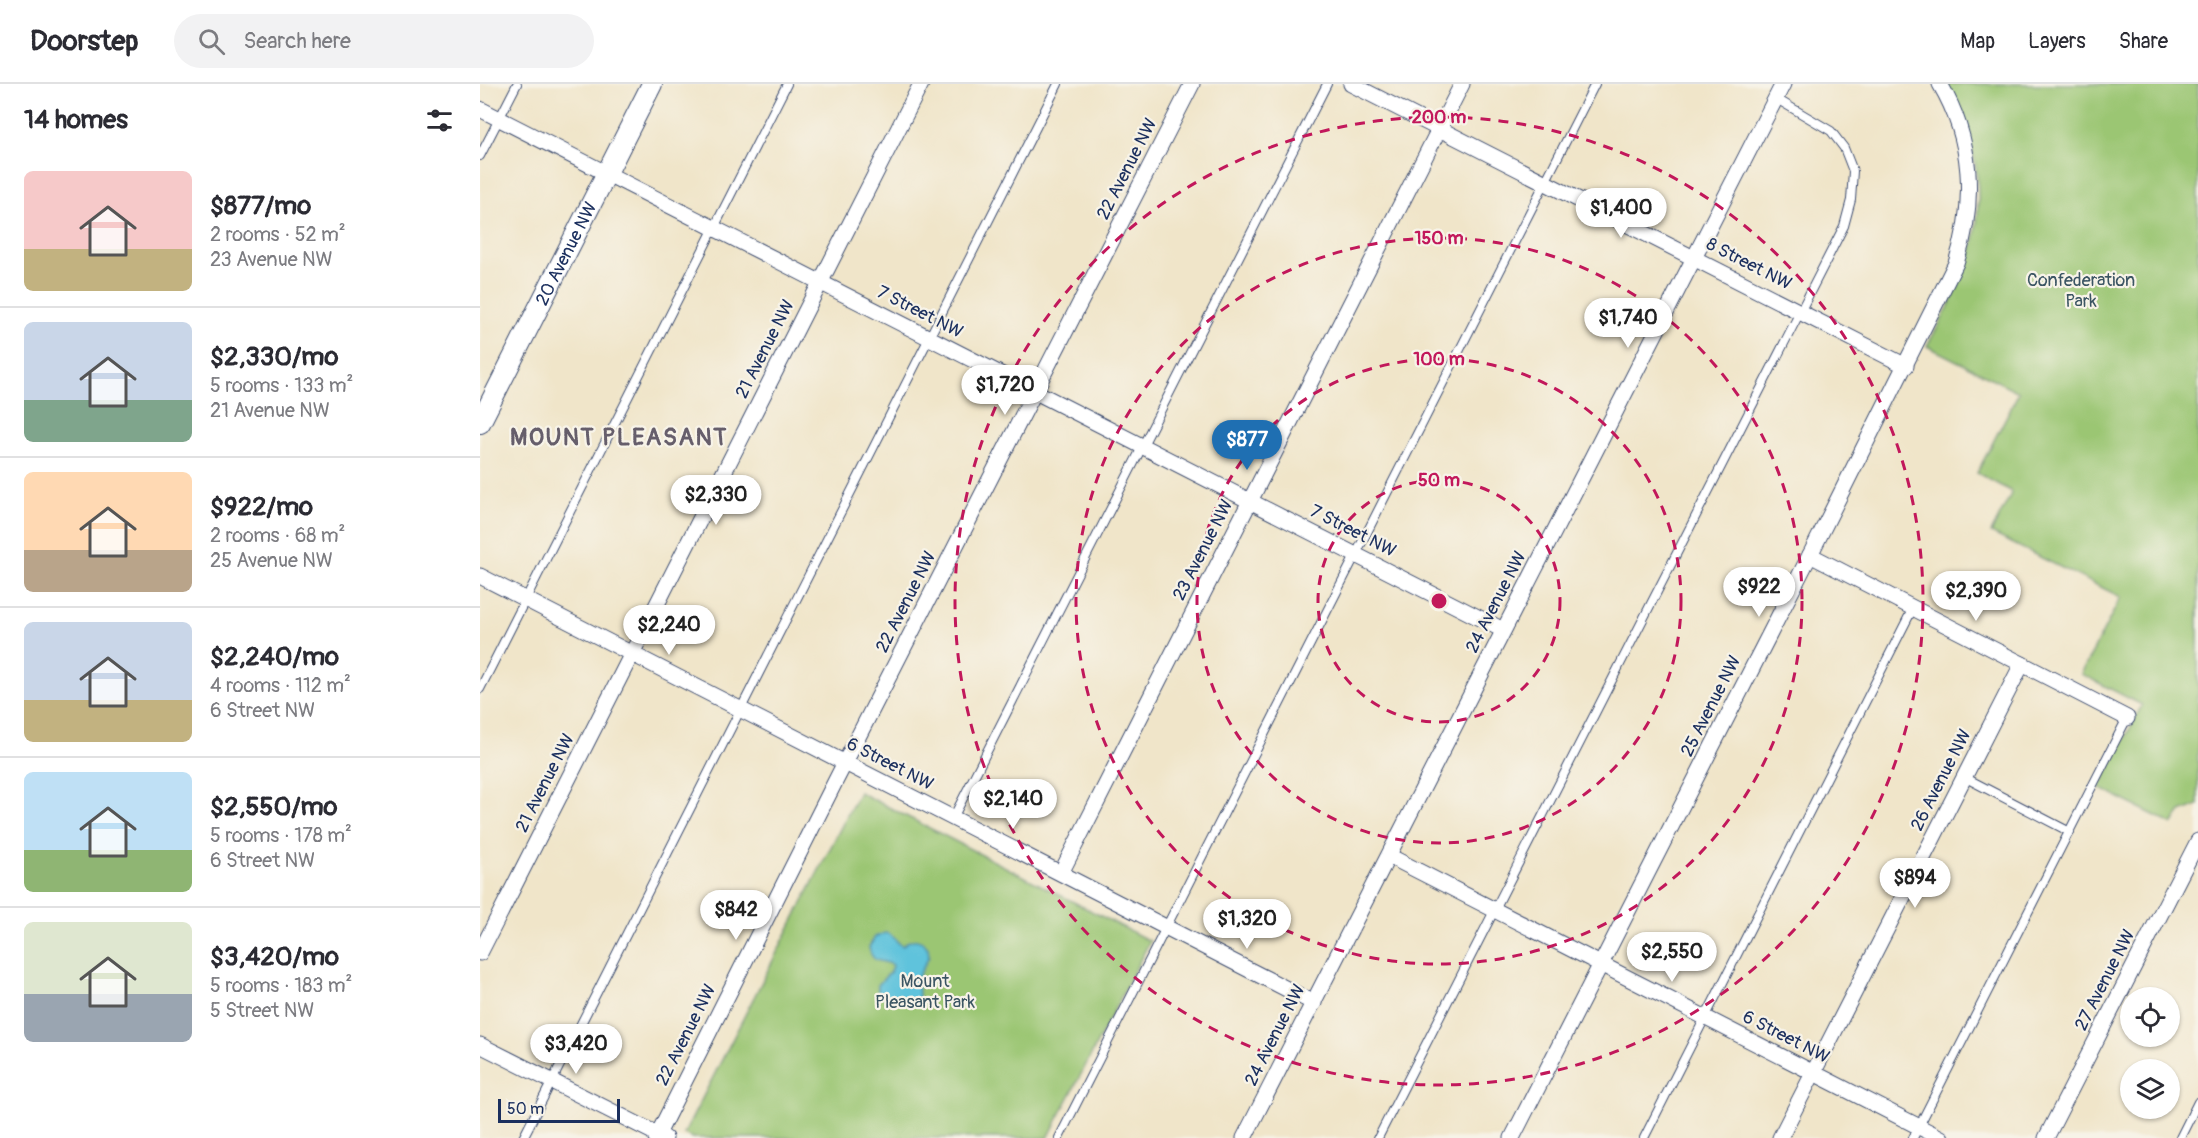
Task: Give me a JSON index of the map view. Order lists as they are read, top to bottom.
{
  "streets": {
    "street": [
      "22 Avenue NW",
      "20 Avenue NW",
      "8 Street NW",
      "7 Street NW",
      "21 Avenue NW",
      "23 Avenue NW",
      "24 Avenue NW",
      "25 Avenue NW",
      "6 Street NW",
      "26 Avenue NW",
      "27 Avenue NW"
    ]
  },
  "crossings": [
    ["22 Avenue NW", "7 Street NW"],
    ["22 Avenue NW", "6 Street NW"],
    ["20 Avenue NW", "7 Street NW"],
    ["8 Street NW", "23 Avenue NW"],
    ["8 Street NW", "24 Avenue NW"],
    ["8 Street NW", "25 Avenue NW"],
    ["7 Street NW", "21 Avenue NW"],
    ["7 Street NW", "23 Avenue NW"],
    ["7 Street NW", "24 Avenue NW"],
    ["21 Avenue NW", "6 Street NW"],
    ["23 Avenue NW", "6 Street NW"],
    ["24 Avenue NW", "6 Street NW"],
    ["25 Avenue NW", "6 Street NW"],
    ["6 Street NW", "26 Avenue NW"]
  ],
  "districts": ["MOUNT PLEASANT"],
  "parks": ["Confederation Park", "Mount Pleasant Park"],
  "scale_bar": "50 m",
  "page": {
    "header": "Doorstep",
    "search": "Search here",
    "nav": ["Map", "Layers", "Share"],
    "heading": "14 homes",
    "list": [
      {
        "name": "$877/mo",
        "note": "2 rooms · 52 m² · 23 Avenue NW"
      },
      {
        "name": "$2,330/mo",
        "note": "5 rooms · 133 m² · 21 Avenue NW"
      },
      {
        "name": "$922/mo",
        "note": "2 rooms · 68 m² · 25 Avenue NW"
      },
      {
        "name": "$2,240/mo",
        "note": "4 rooms · 112 m² · 6 Street NW"
      },
      {
        "name": "$2,550/mo",
        "note": "5 rooms · 178 m² · 6 Street NW"
      },
      {
        "name": "$3,420/mo",
        "note": "5 rooms · 183 m² · 5 Street NW"
      }
    ],
    "price": [
      "$1,400",
      "$1,740",
      "$1,720",
      "$877",
      "$2,330",
      "$922",
      "$2,390",
      "$2,240",
      "$2,140",
      "$894",
      "$842",
      "$1,320",
      "$2,550",
      "$3,420"
    ],
    "scale": "50 m"
  },
  "rings": [
    "200 m",
    "150 m",
    "100 m",
    "50 m"
  ]
}
